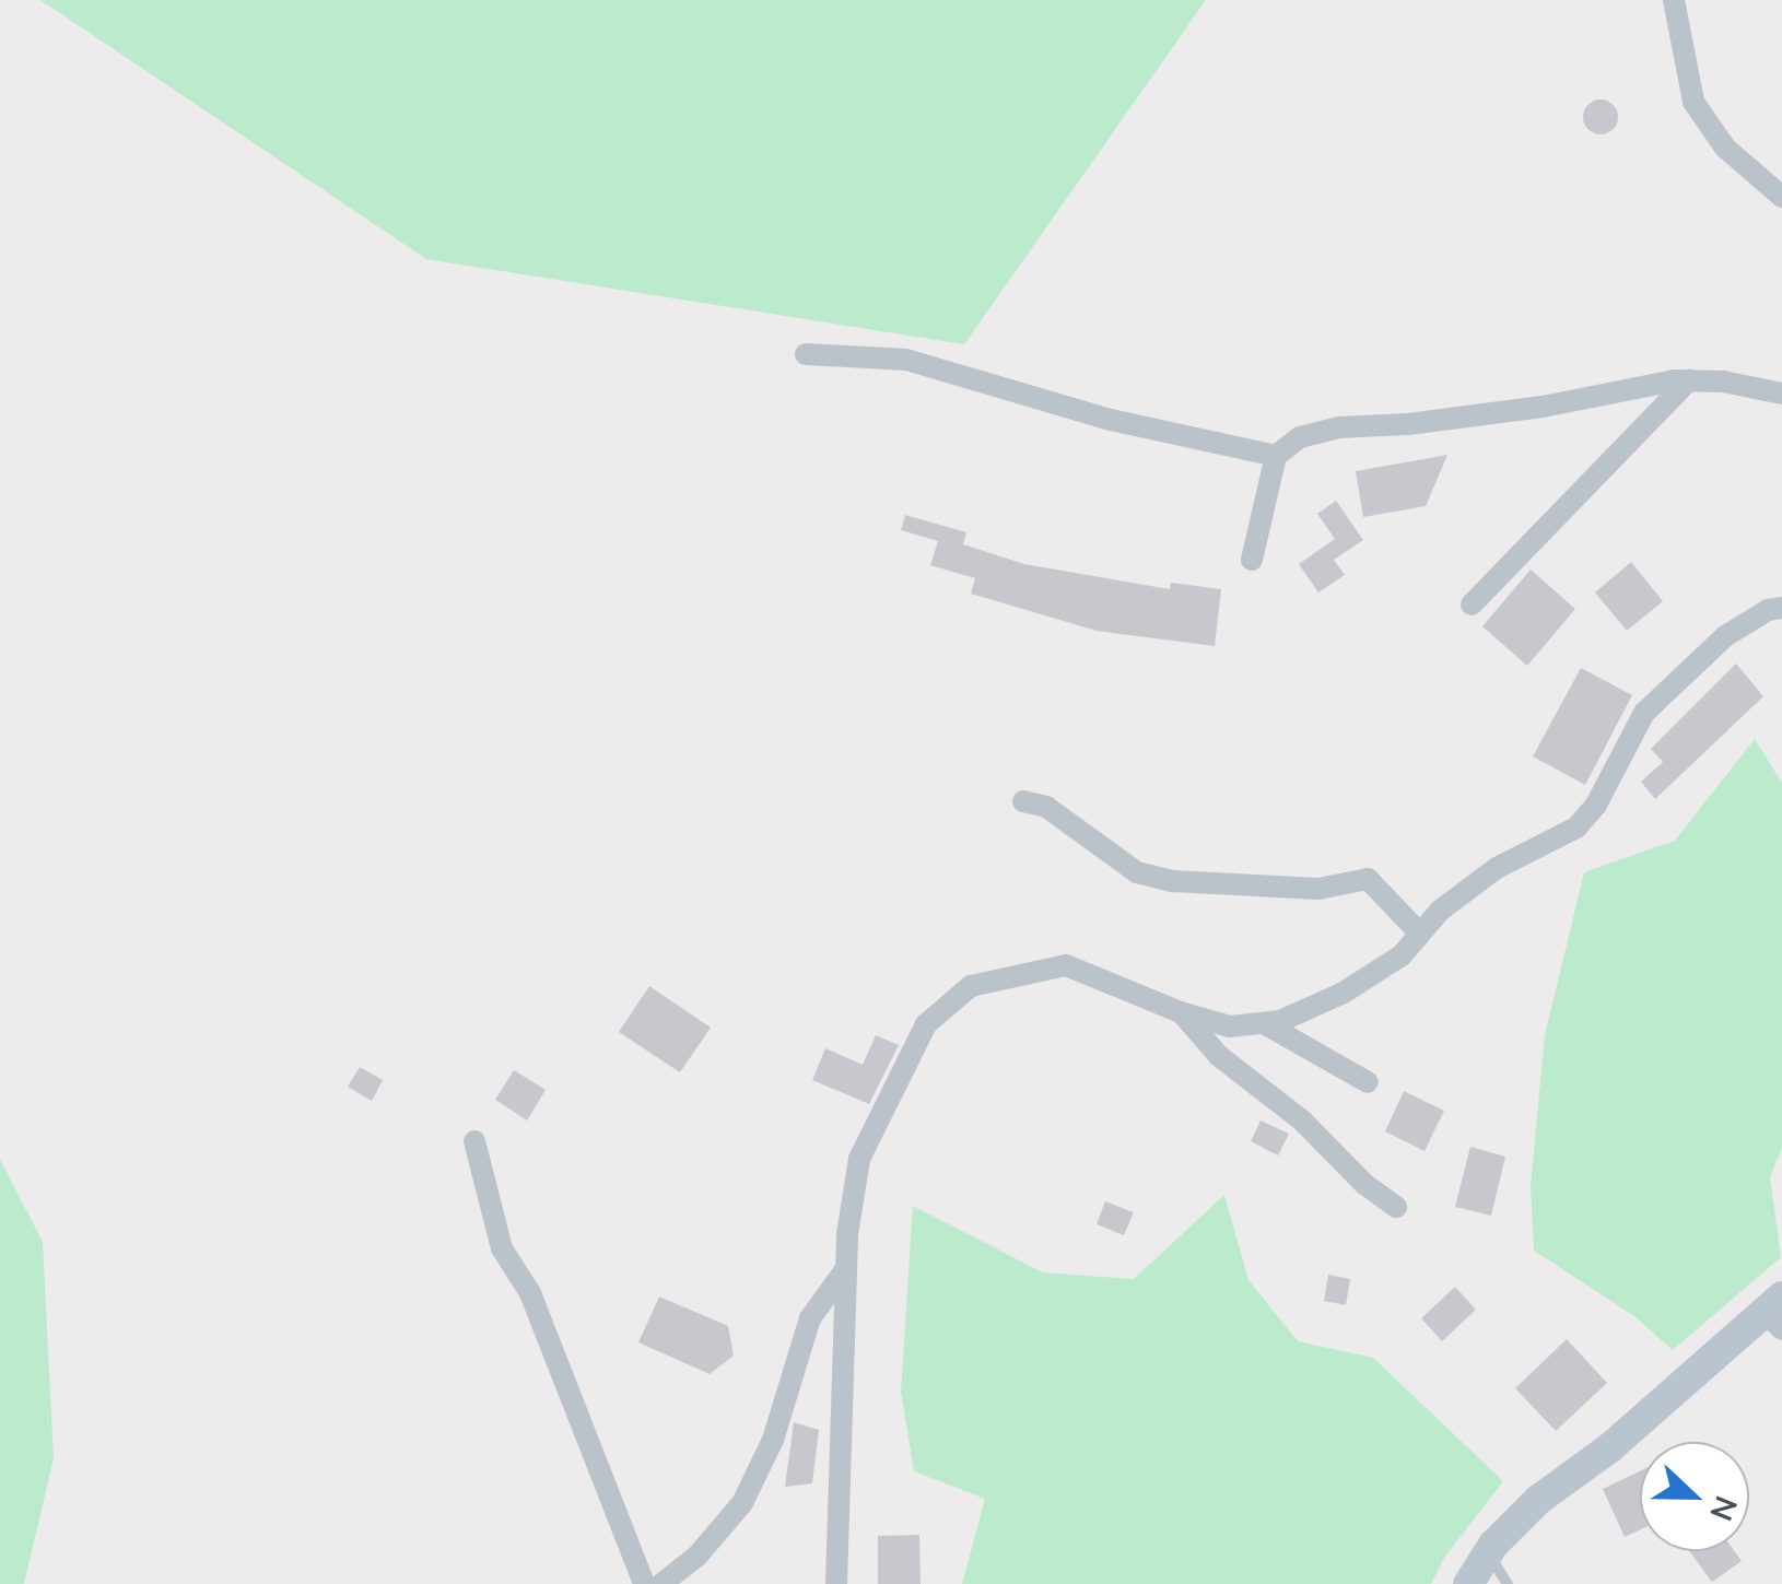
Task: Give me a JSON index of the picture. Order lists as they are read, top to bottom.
{
  "north": "right"
}
